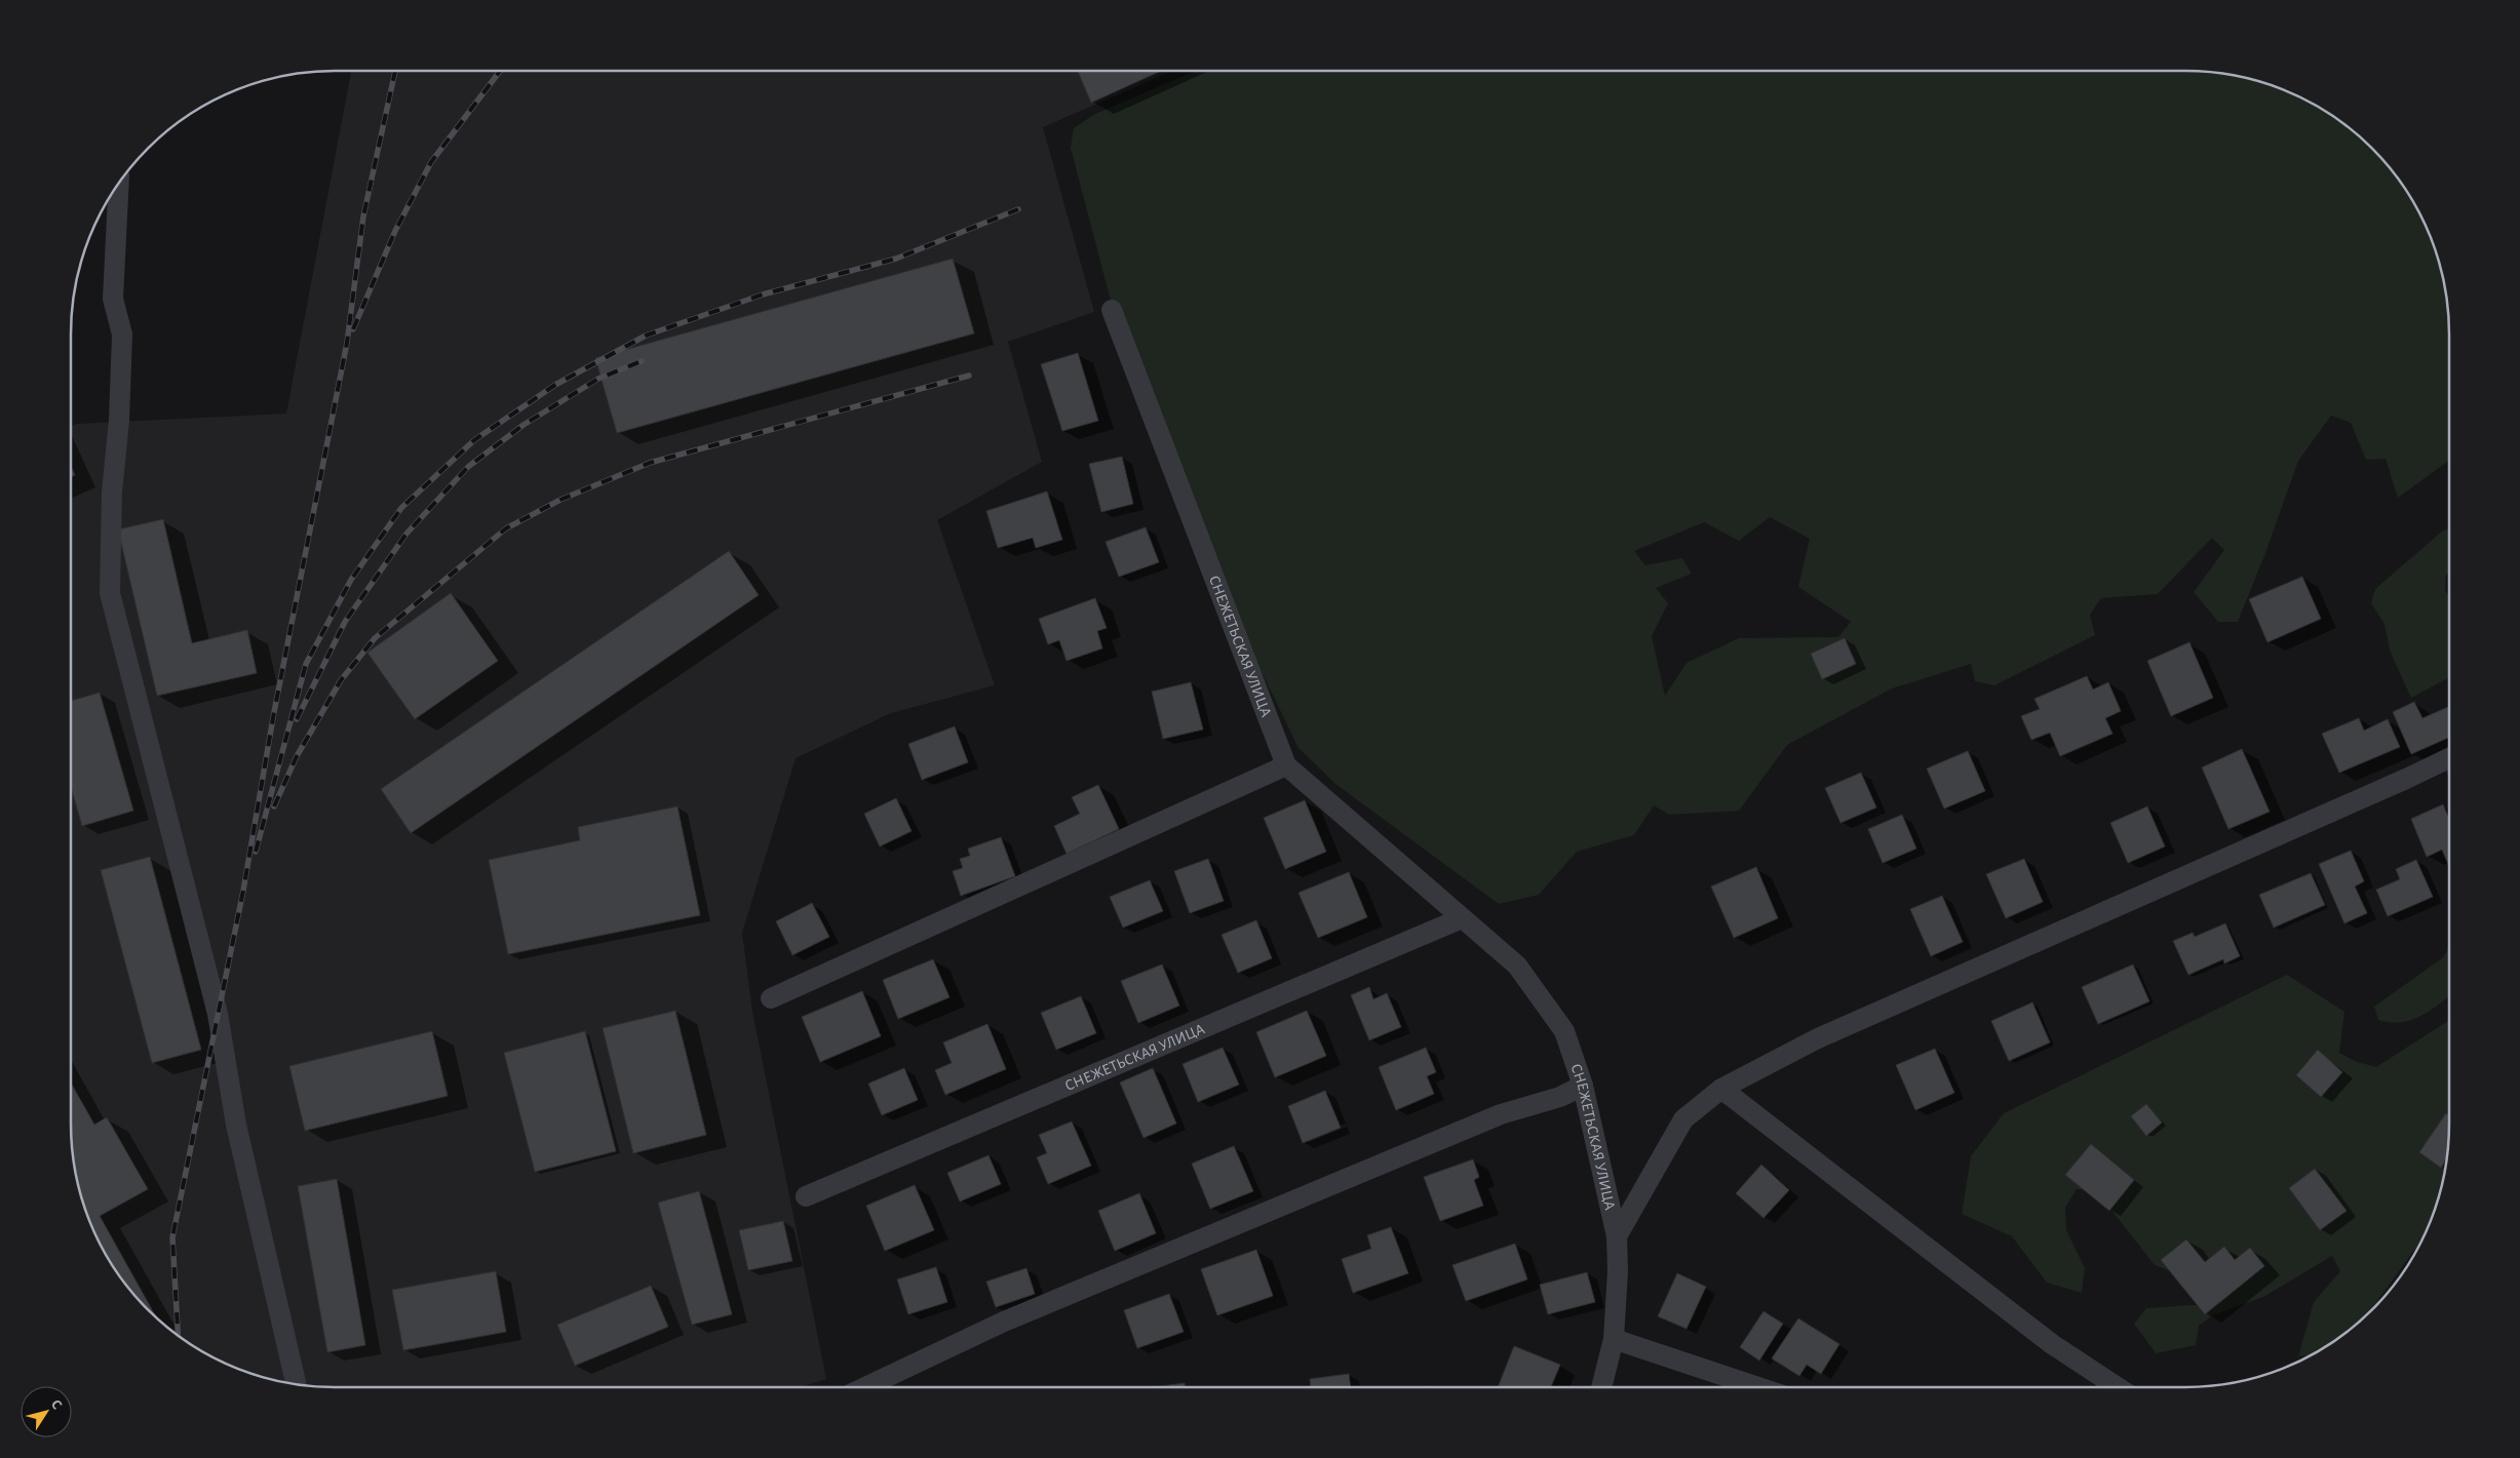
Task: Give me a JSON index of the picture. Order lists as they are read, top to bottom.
{
  "streets": {
    "street": ["СНЕЖЕТЬСКАЯ УЛИЦА"]
  },
  "north": "top right"
}
